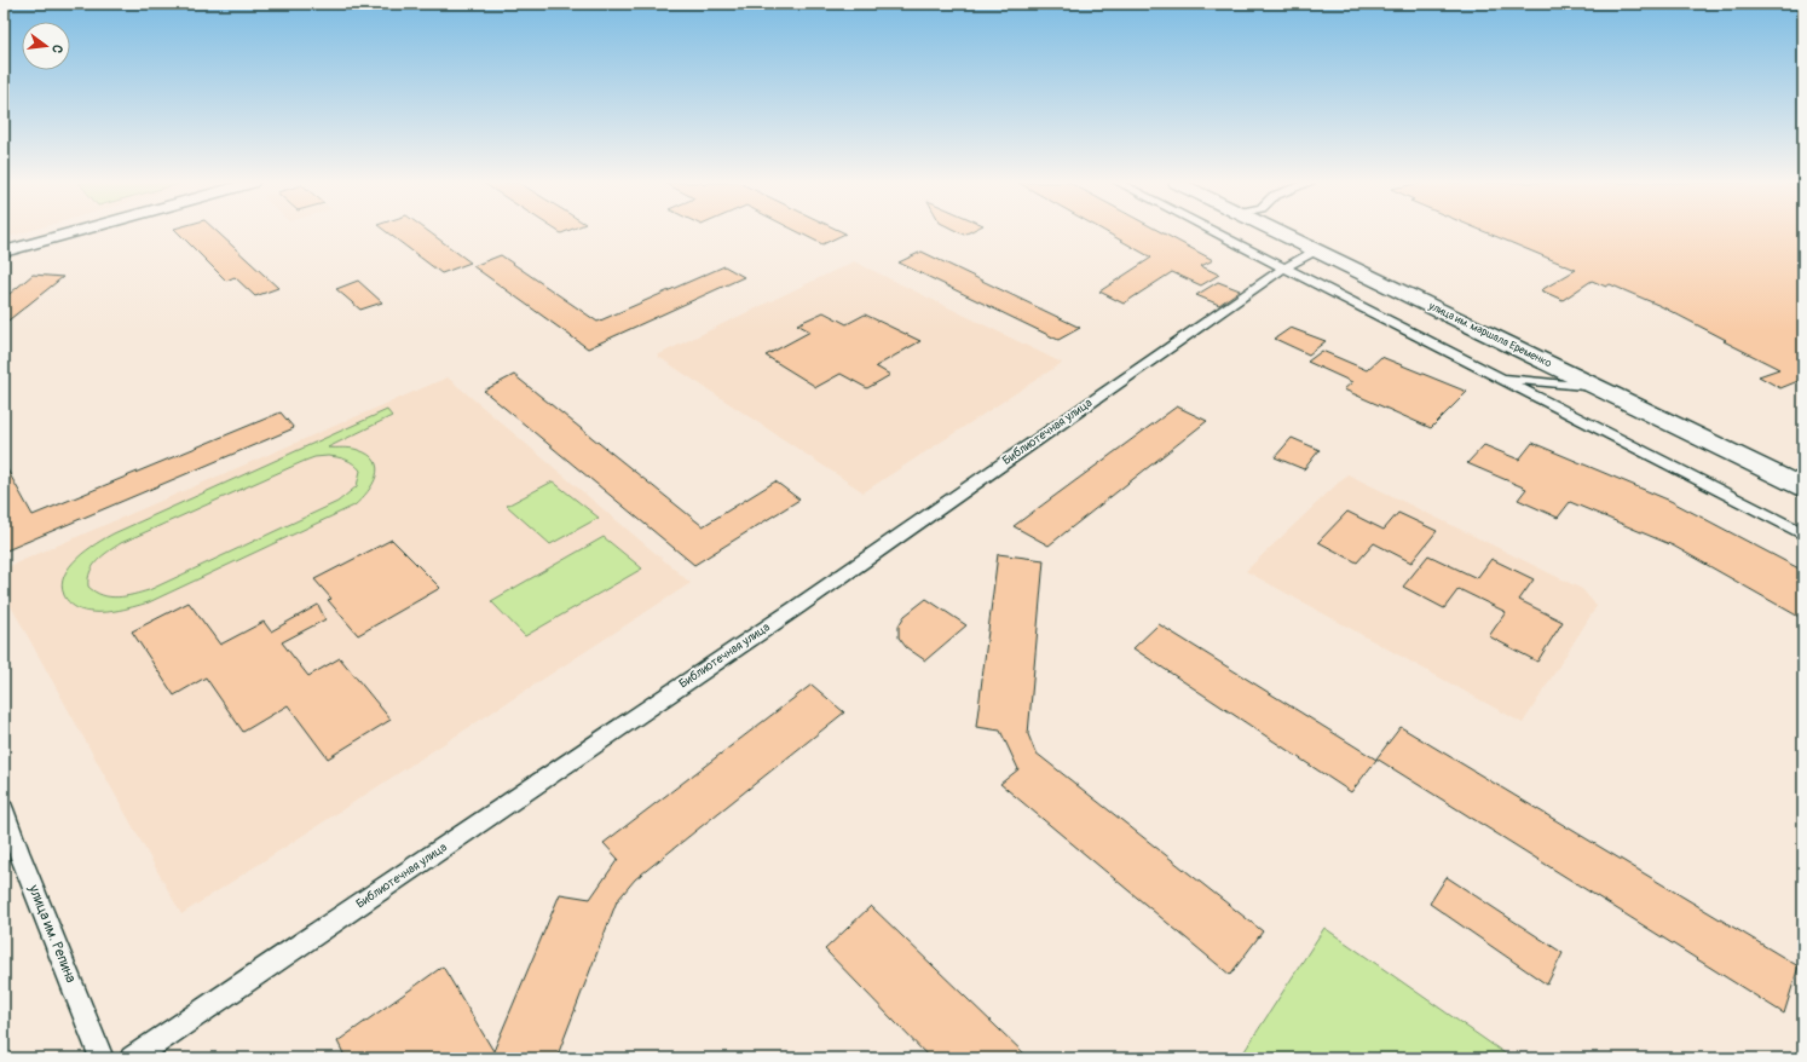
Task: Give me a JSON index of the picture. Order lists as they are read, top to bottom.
{
  "streets": {
    "highway": ["улица им. маршала Еременко"],
    "street": ["Библиотечная улица", "улица им. Репина"]
  },
  "crossings": [
    ["улица им. маршала Еременко", "Библиотечная улица"]
  ],
  "north": "right"
}
